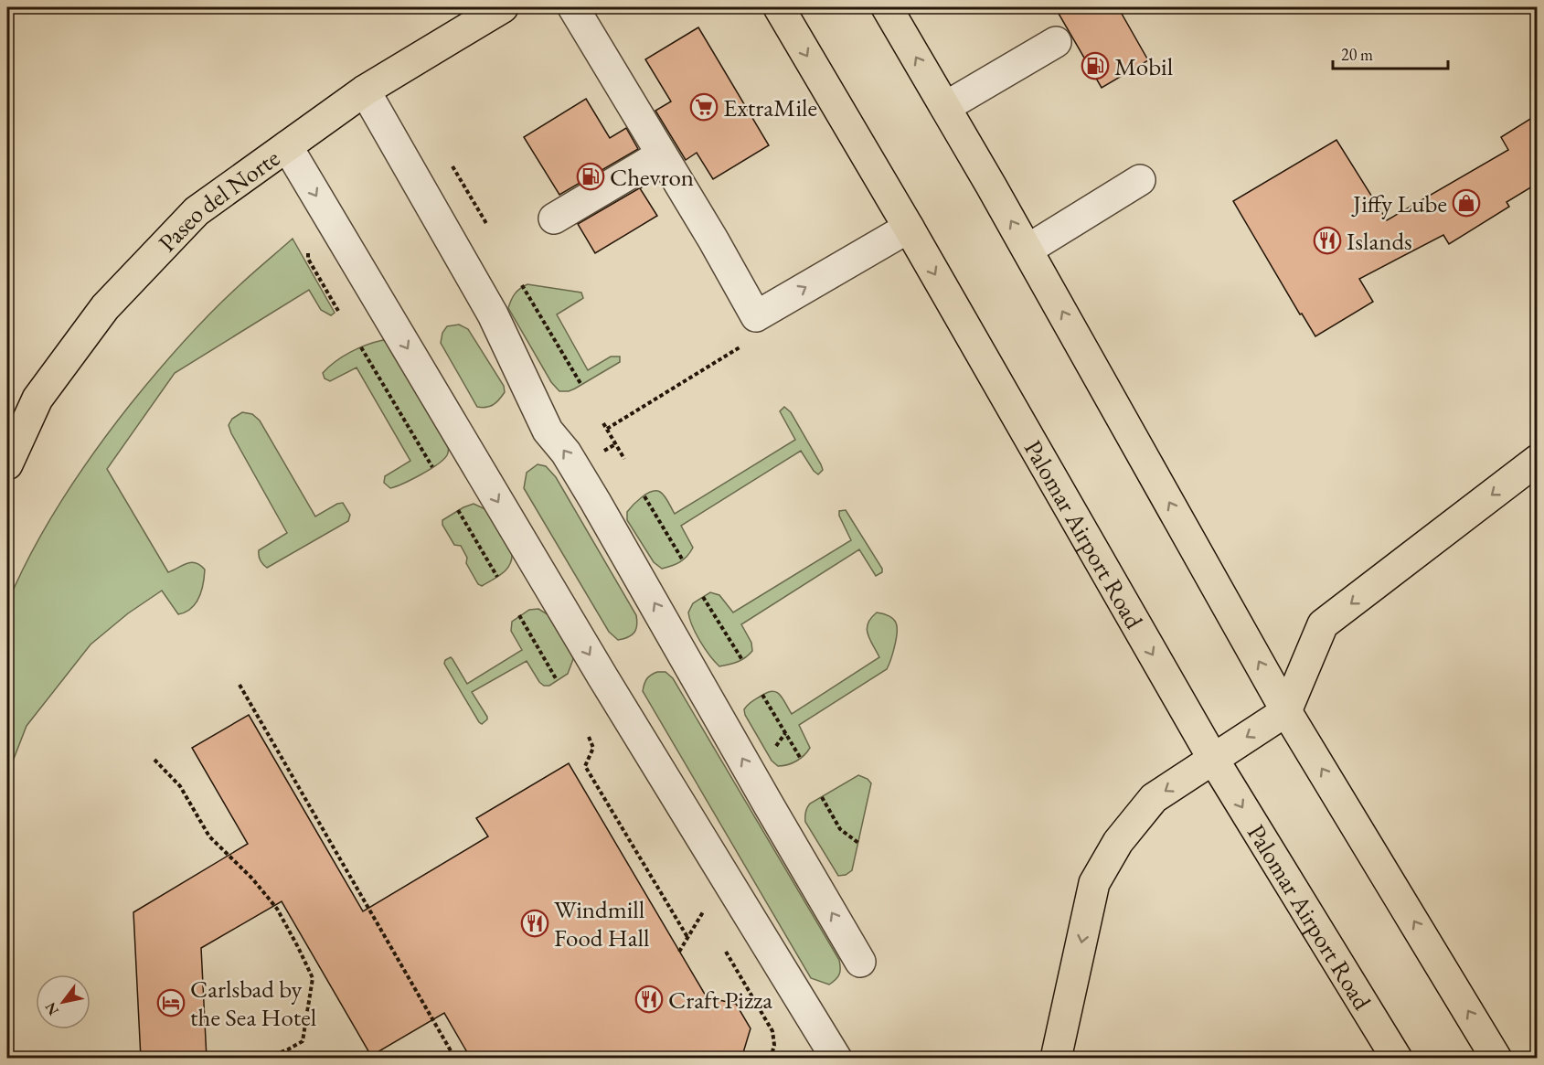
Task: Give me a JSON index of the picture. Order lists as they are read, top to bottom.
{
  "streets": {
    "main road": ["Paseo del Norte", "Palomar Airport Road"]
  },
  "places": {
    "fuel station": ["Mobil", "Chevron"],
    "supermarket": ["ExtraMile"],
    "shop": ["Jiffy Lube"],
    "restaurant": ["Islands", "Windmill Food Hall", "Craft Pizza"],
    "hotel": ["Carlsbad by the Sea Hotel"]
  },
  "scale_bar": "20 m",
  "north": "bottom left"
}
